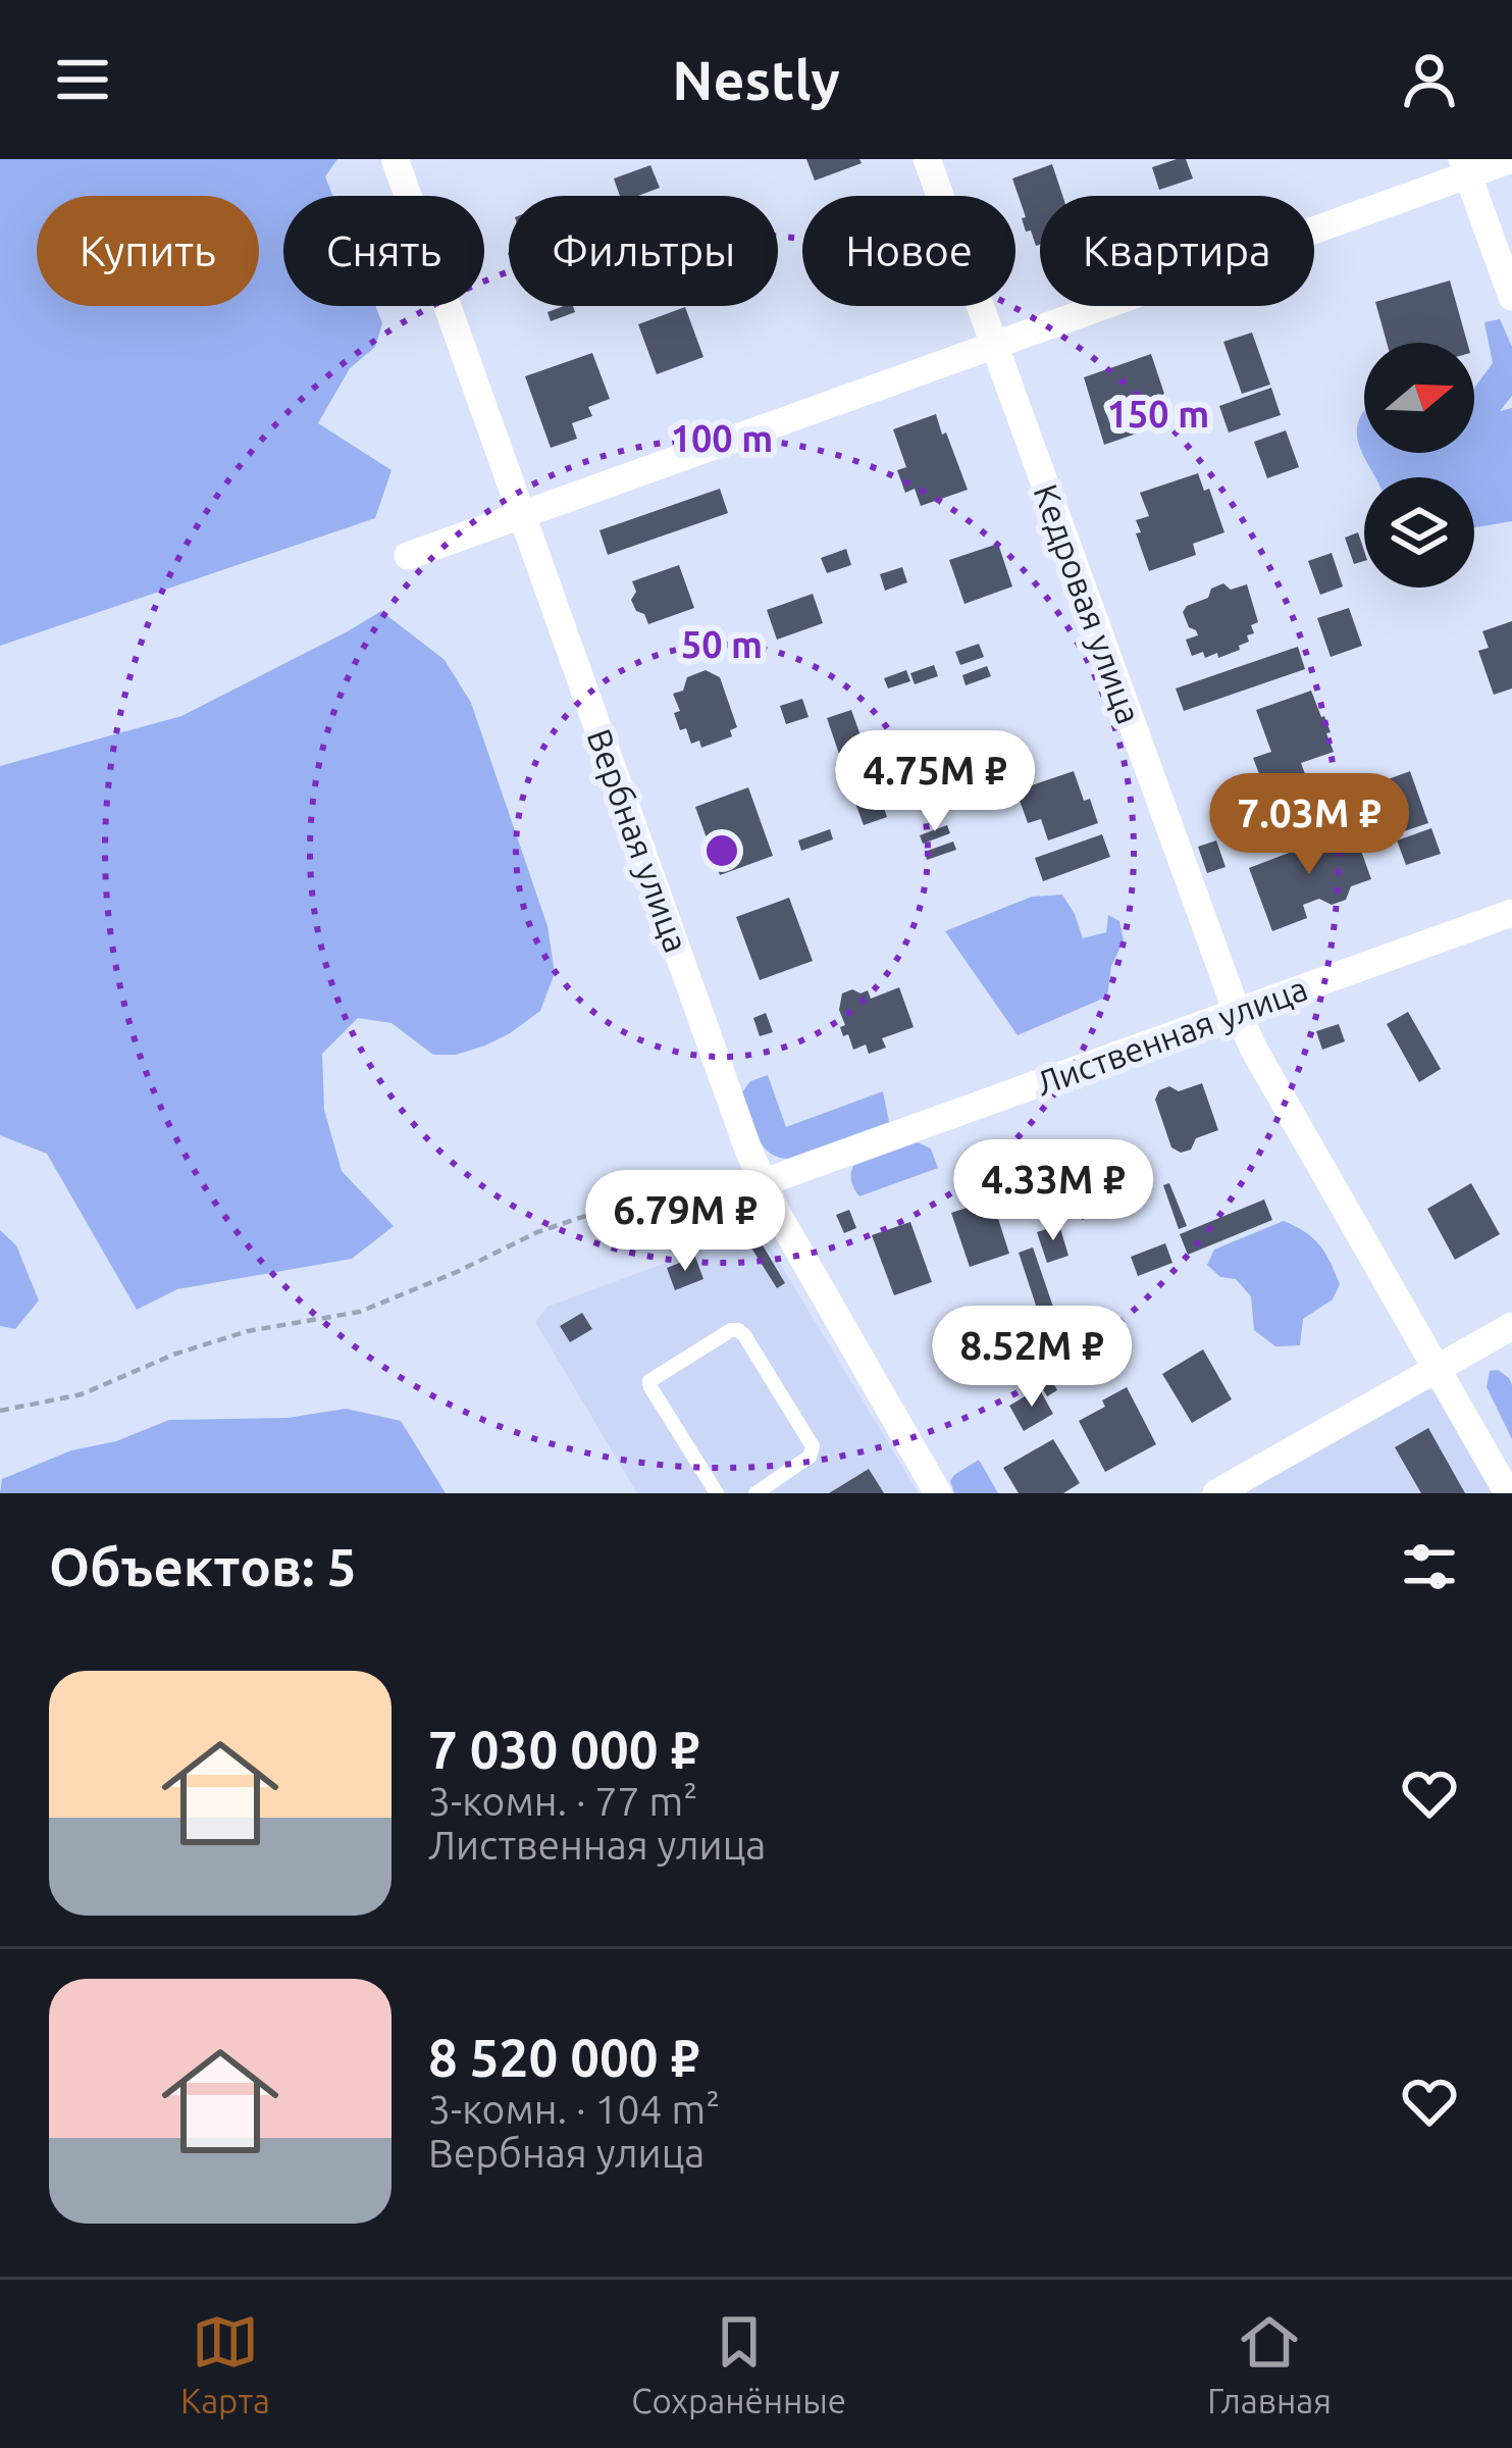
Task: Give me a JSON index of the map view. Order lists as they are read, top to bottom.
{
  "streets": {
    "street": ["Кедровая улица", "Вербная улица", "Лиственная улица"]
  },
  "crossings": [
    ["Кедровая улица", "Лиственная улица"],
    ["Вербная улица", "Лиственная улица"]
  ],
  "north": "right",
  "page": {
    "header": "Nestly",
    "chip": [
      "Купить",
      "Снять",
      "Фильтры",
      "Новое",
      "Квартира"
    ],
    "price": [
      "4.75M ₽",
      "7.03M ₽",
      "4.33M ₽",
      "6.79M ₽",
      "8.52M ₽"
    ],
    "heading": "Объектов: 5",
    "list": [
      {
        "name": "7 030 000 ₽",
        "note": "3-комн. · 77 m² · Лиственная улица"
      },
      {
        "name": "8 520 000 ₽",
        "note": "3-комн. · 104 m² · Вербная улица"
      }
    ],
    "tabs": ["Карта", "Сохранённые", "Главная"]
  },
  "rings": ["150 m", "100 m", "50 m"]
}
